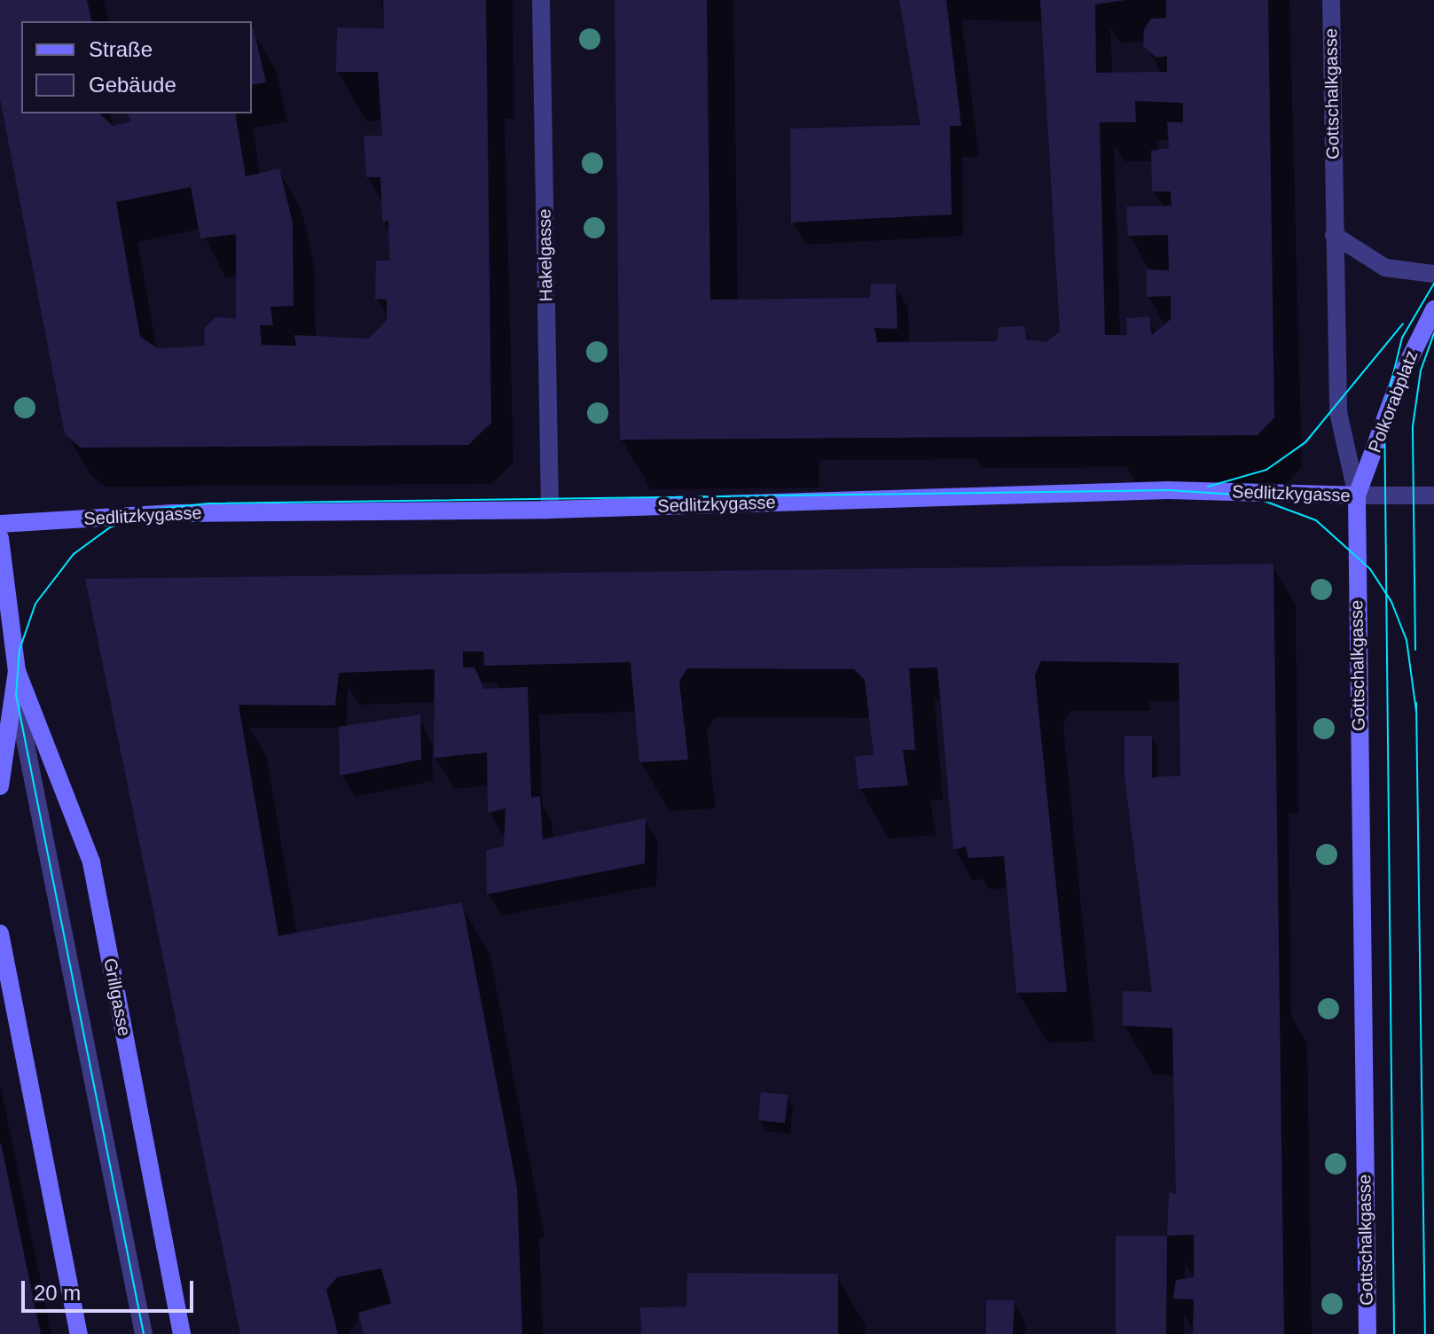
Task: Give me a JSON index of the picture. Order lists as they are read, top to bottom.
{
  "streets": {
    "main road": [
      "Gottschalkgasse",
      "Polkorabplatz",
      "Sedlitzkygasse",
      "Grillgasse"
    ],
    "street": ["Hakelgasse"]
  },
  "crossings": [
    ["Gottschalkgasse", "Polkorabplatz"],
    ["Gottschalkgasse", "Sedlitzkygasse"],
    ["Hakelgasse", "Sedlitzkygasse"],
    ["Polkorabplatz", "Sedlitzkygasse"]
  ],
  "legend": ["Straße", "Gebäude"],
  "scale_bar": "20 m"
}
